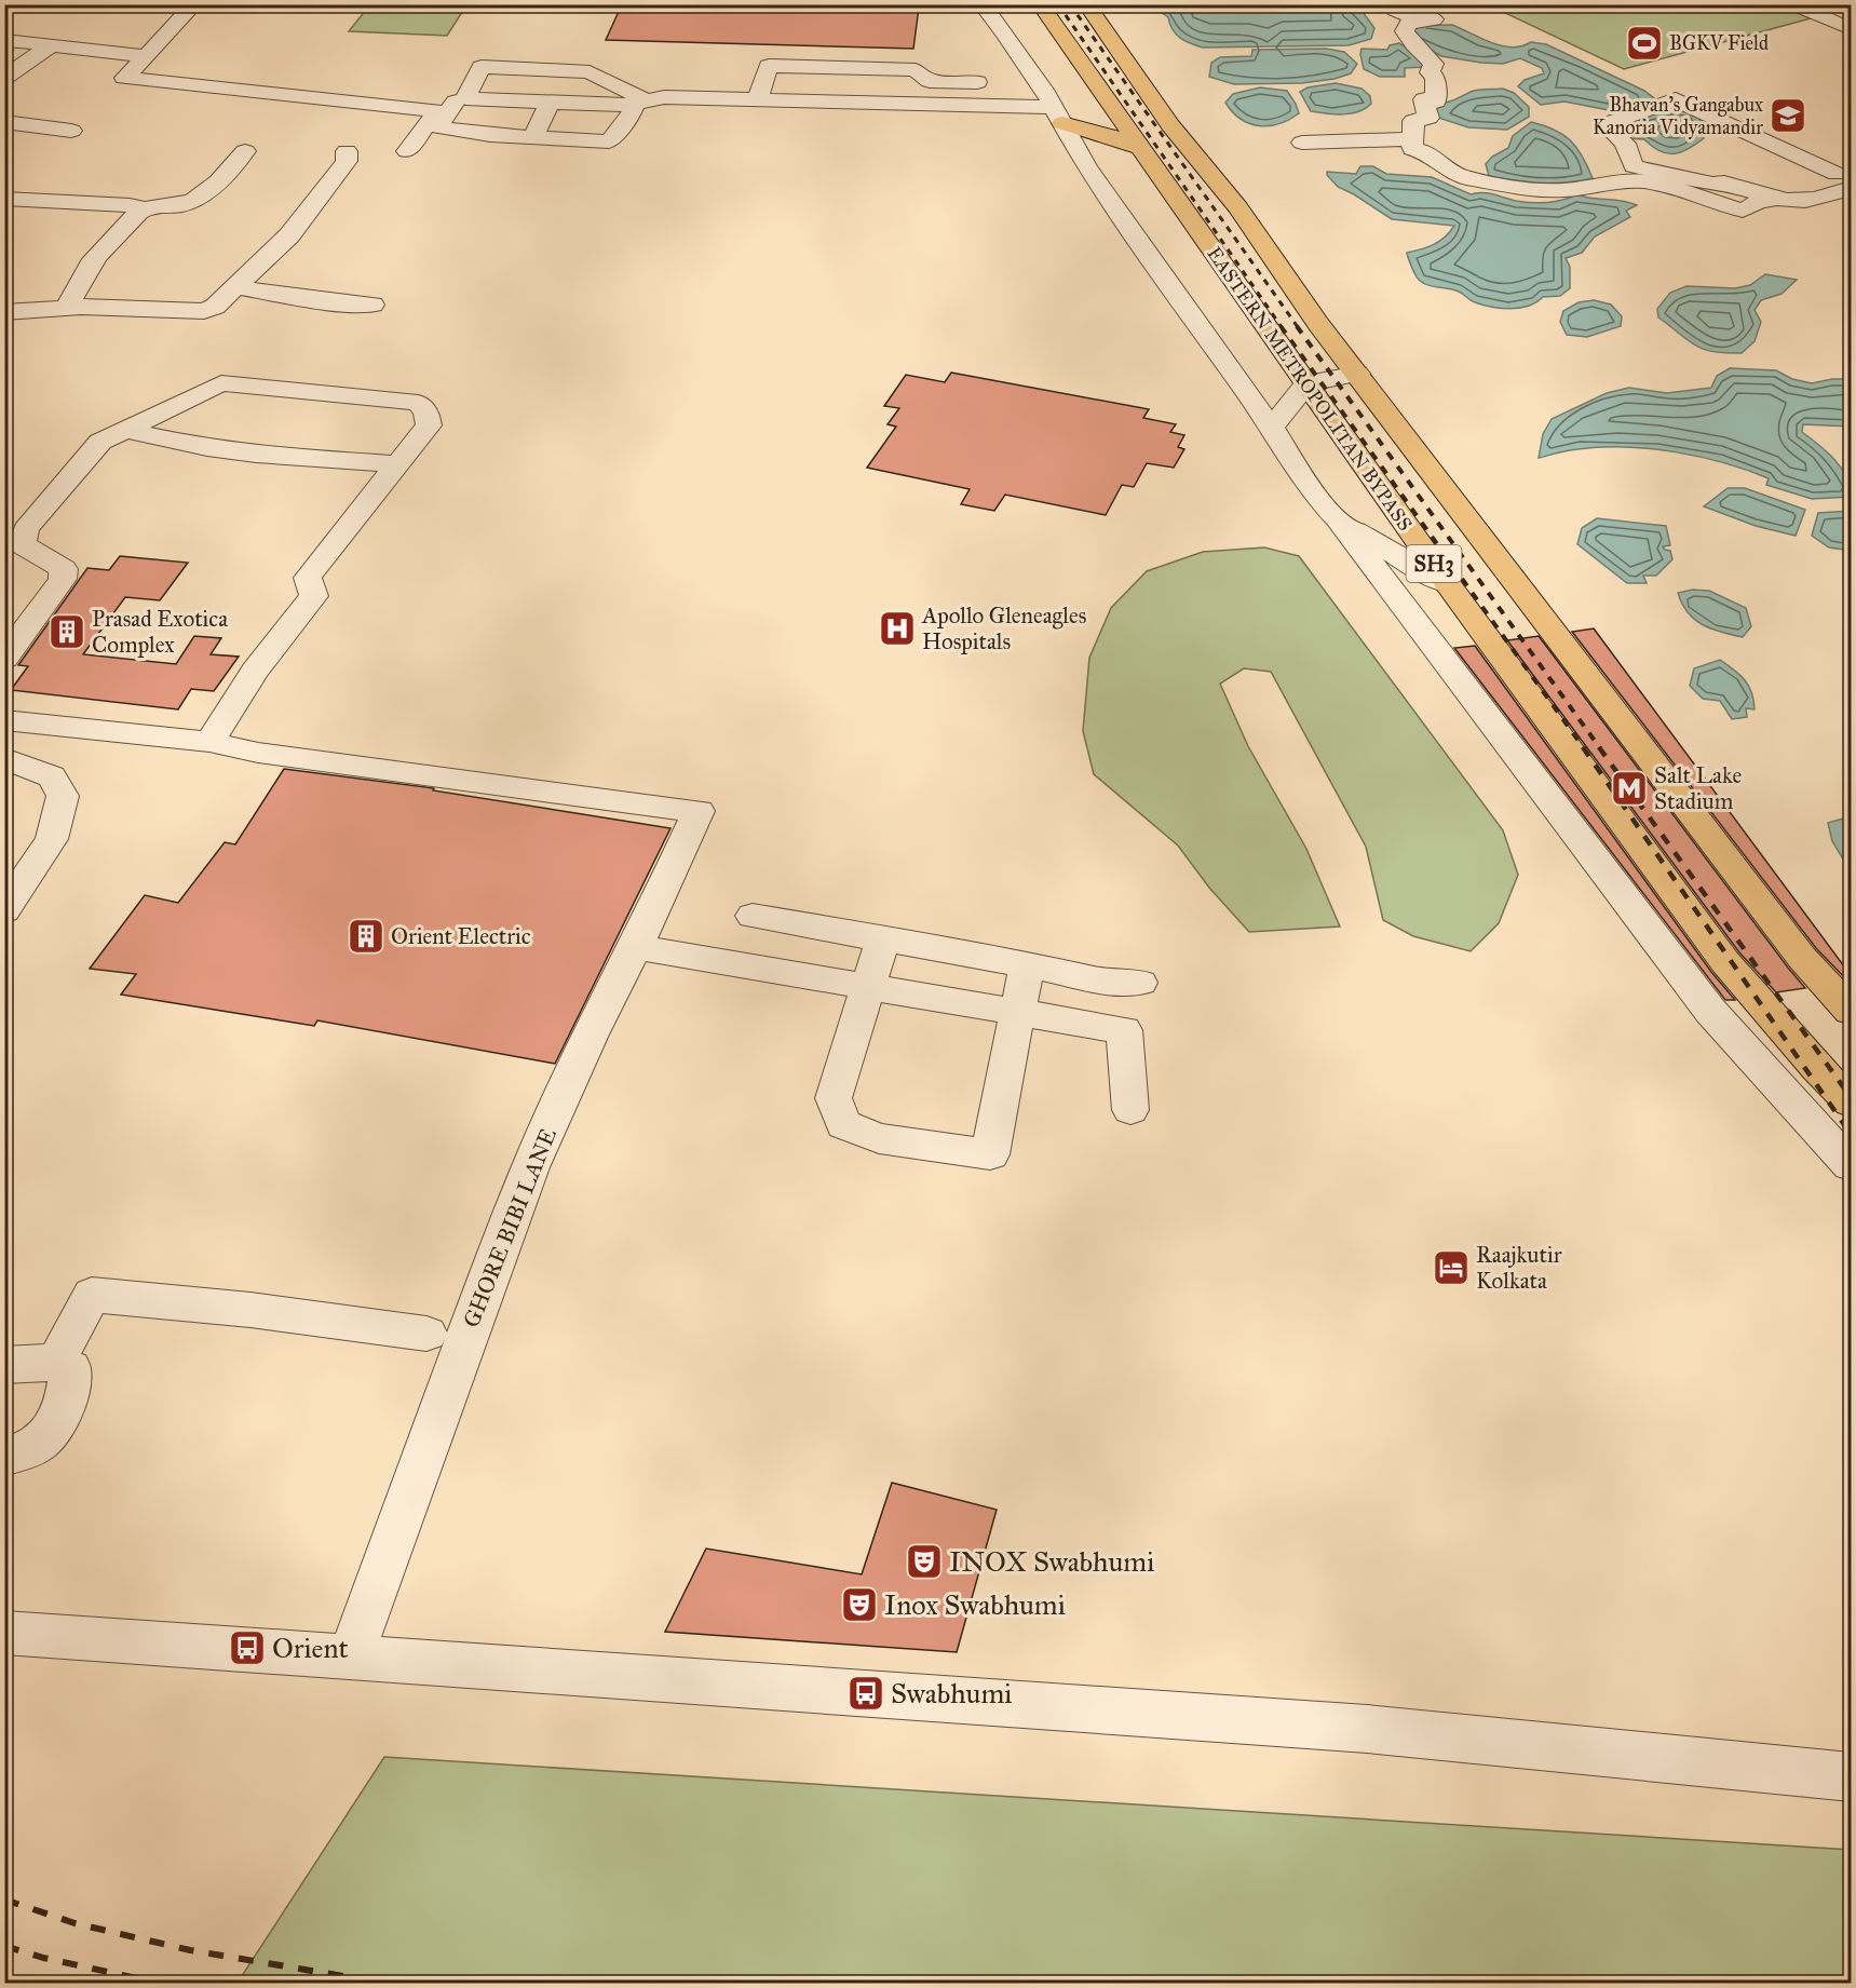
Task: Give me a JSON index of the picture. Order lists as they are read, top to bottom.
{
  "streets": {
    "main road": ["EASTERN METROPOLITAN BYPASS", "SH3"],
    "street": ["GHORE BIBI LANE"]
  },
  "places": {
    "sports": ["BGKV Field"],
    "school or university": ["Bhavan's Gangabux Kanoria Vidyamandir"],
    "hospital": ["Apollo Gleneagles Hospitals"],
    "building": ["Prasad Exotica Complex", "Orient Electric"],
    "metro station": ["Salt Lake Stadium"],
    "hotel": ["Raajkutir Kolkata"],
    "theatre": ["INOX Swabhumi", "Inox Swabhumi"],
    "bus stop": ["Orient", "Swabhumi"]
  }
}
